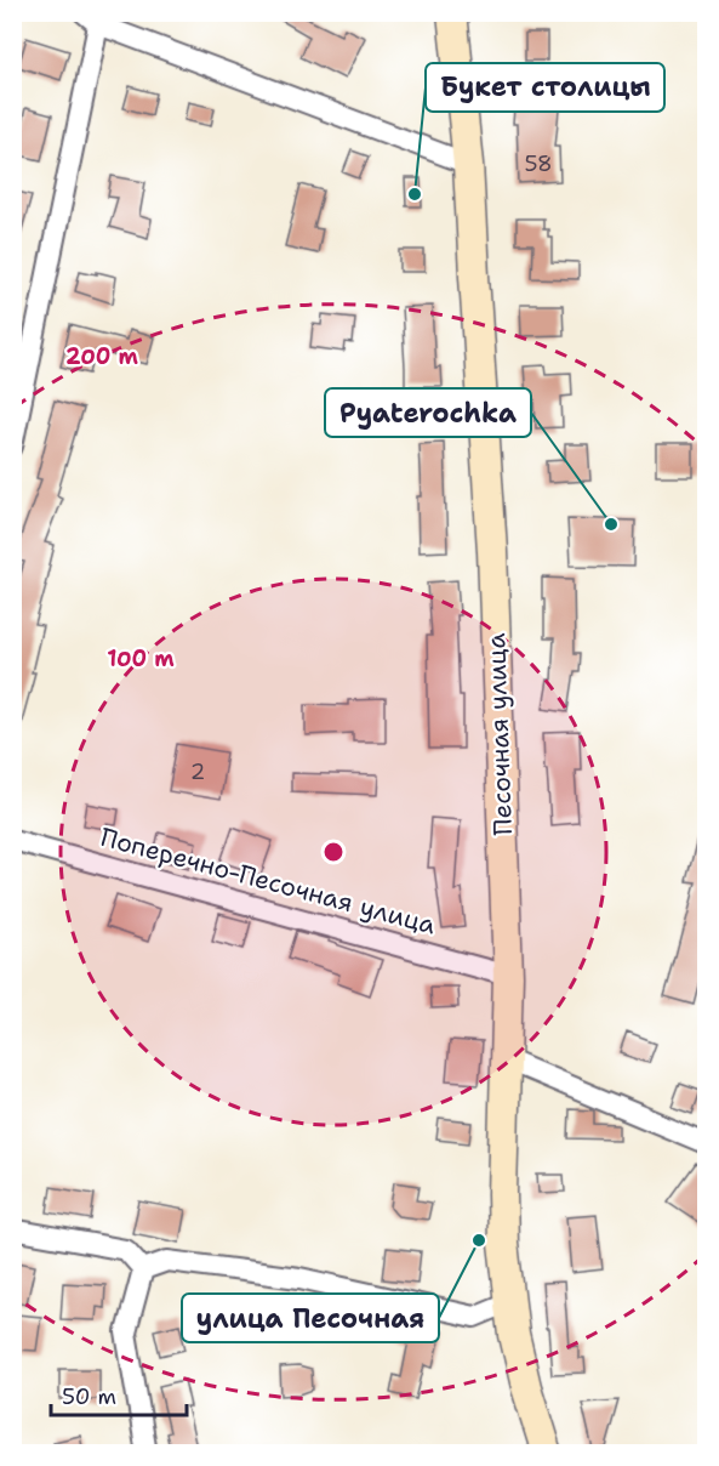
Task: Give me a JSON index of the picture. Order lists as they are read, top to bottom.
{
  "streets": {
    "main road": ["Песочная улица"],
    "street": ["Поперечно-Песочная улица"]
  },
  "crossings": [
    ["Песочная улица", "Поперечно-Песочная улица"]
  ],
  "places": ["Букет столицы", "Pyaterochka", "улица Песочная"],
  "house_numbers": ["58", "2"],
  "scale_bar": "50 m",
  "rings": ["200 m", "100 m"]
}
